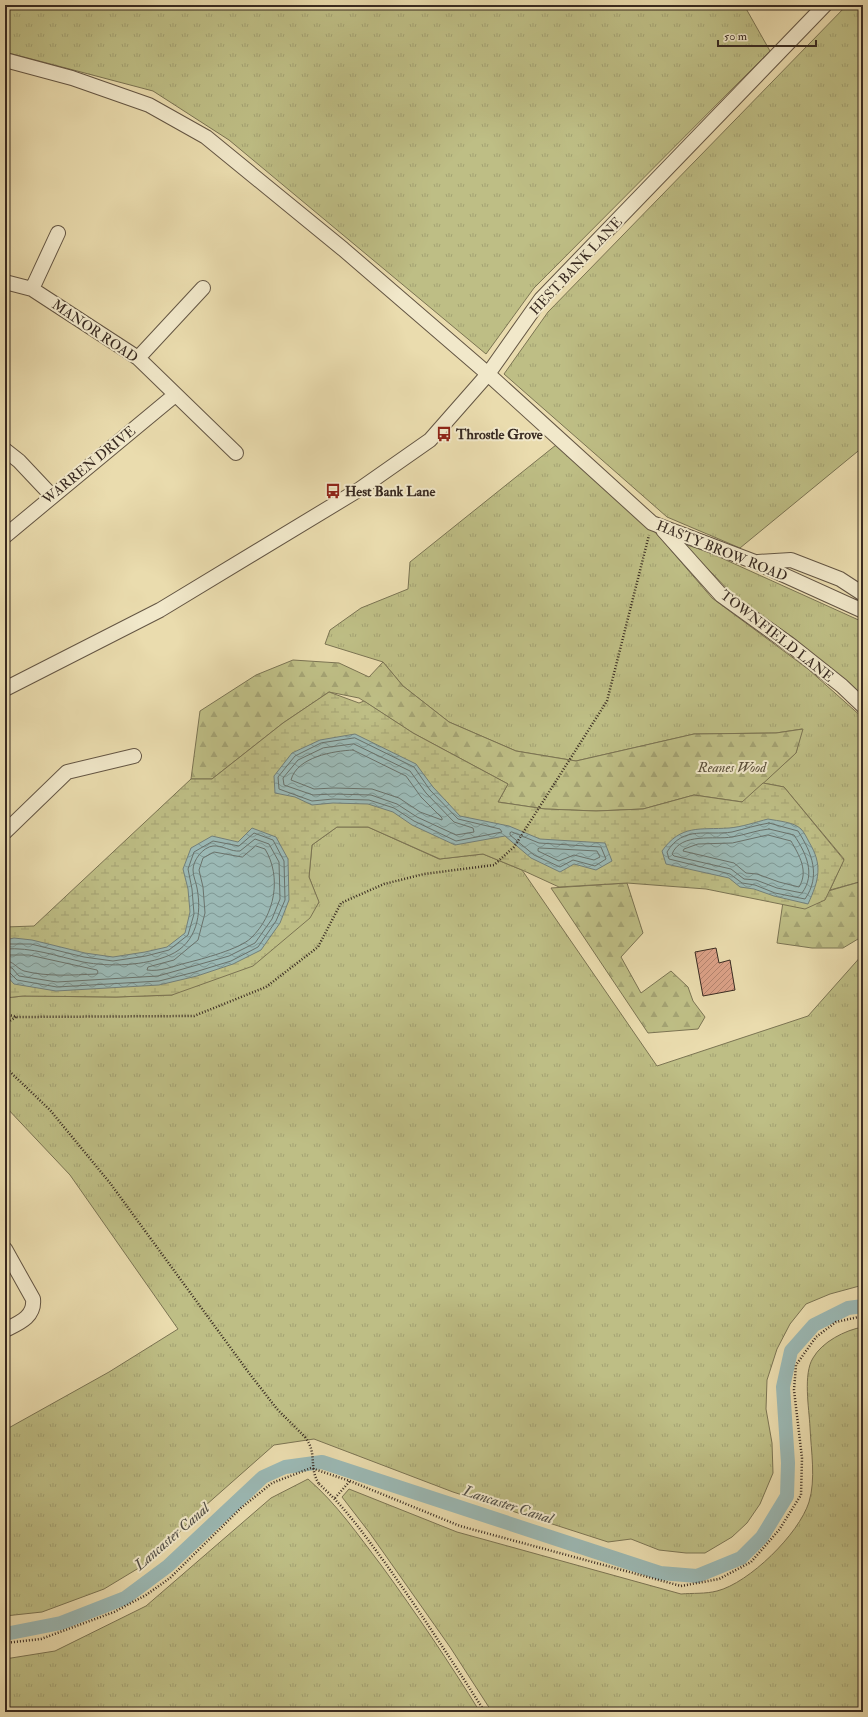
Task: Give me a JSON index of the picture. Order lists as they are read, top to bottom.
{
  "streets": {
    "street": [
      "HEST BANK LANE",
      "MANOR ROAD",
      "WARREN DRIVE",
      "HASTY BROW ROAD",
      "TOWNFIELD LANE"
    ]
  },
  "crossings": [
    ["HEST BANK LANE", "HASTY BROW ROAD"],
    ["MANOR ROAD", "WARREN DRIVE"],
    ["HASTY BROW ROAD", "TOWNFIELD LANE"]
  ],
  "water": ["Lancaster Canal"],
  "parks": ["Reanes Wood"],
  "places": {
    "bus stop": ["Throstle Grove", "Hest Bank Lane"]
  },
  "scale_bar": "50 m"
}
